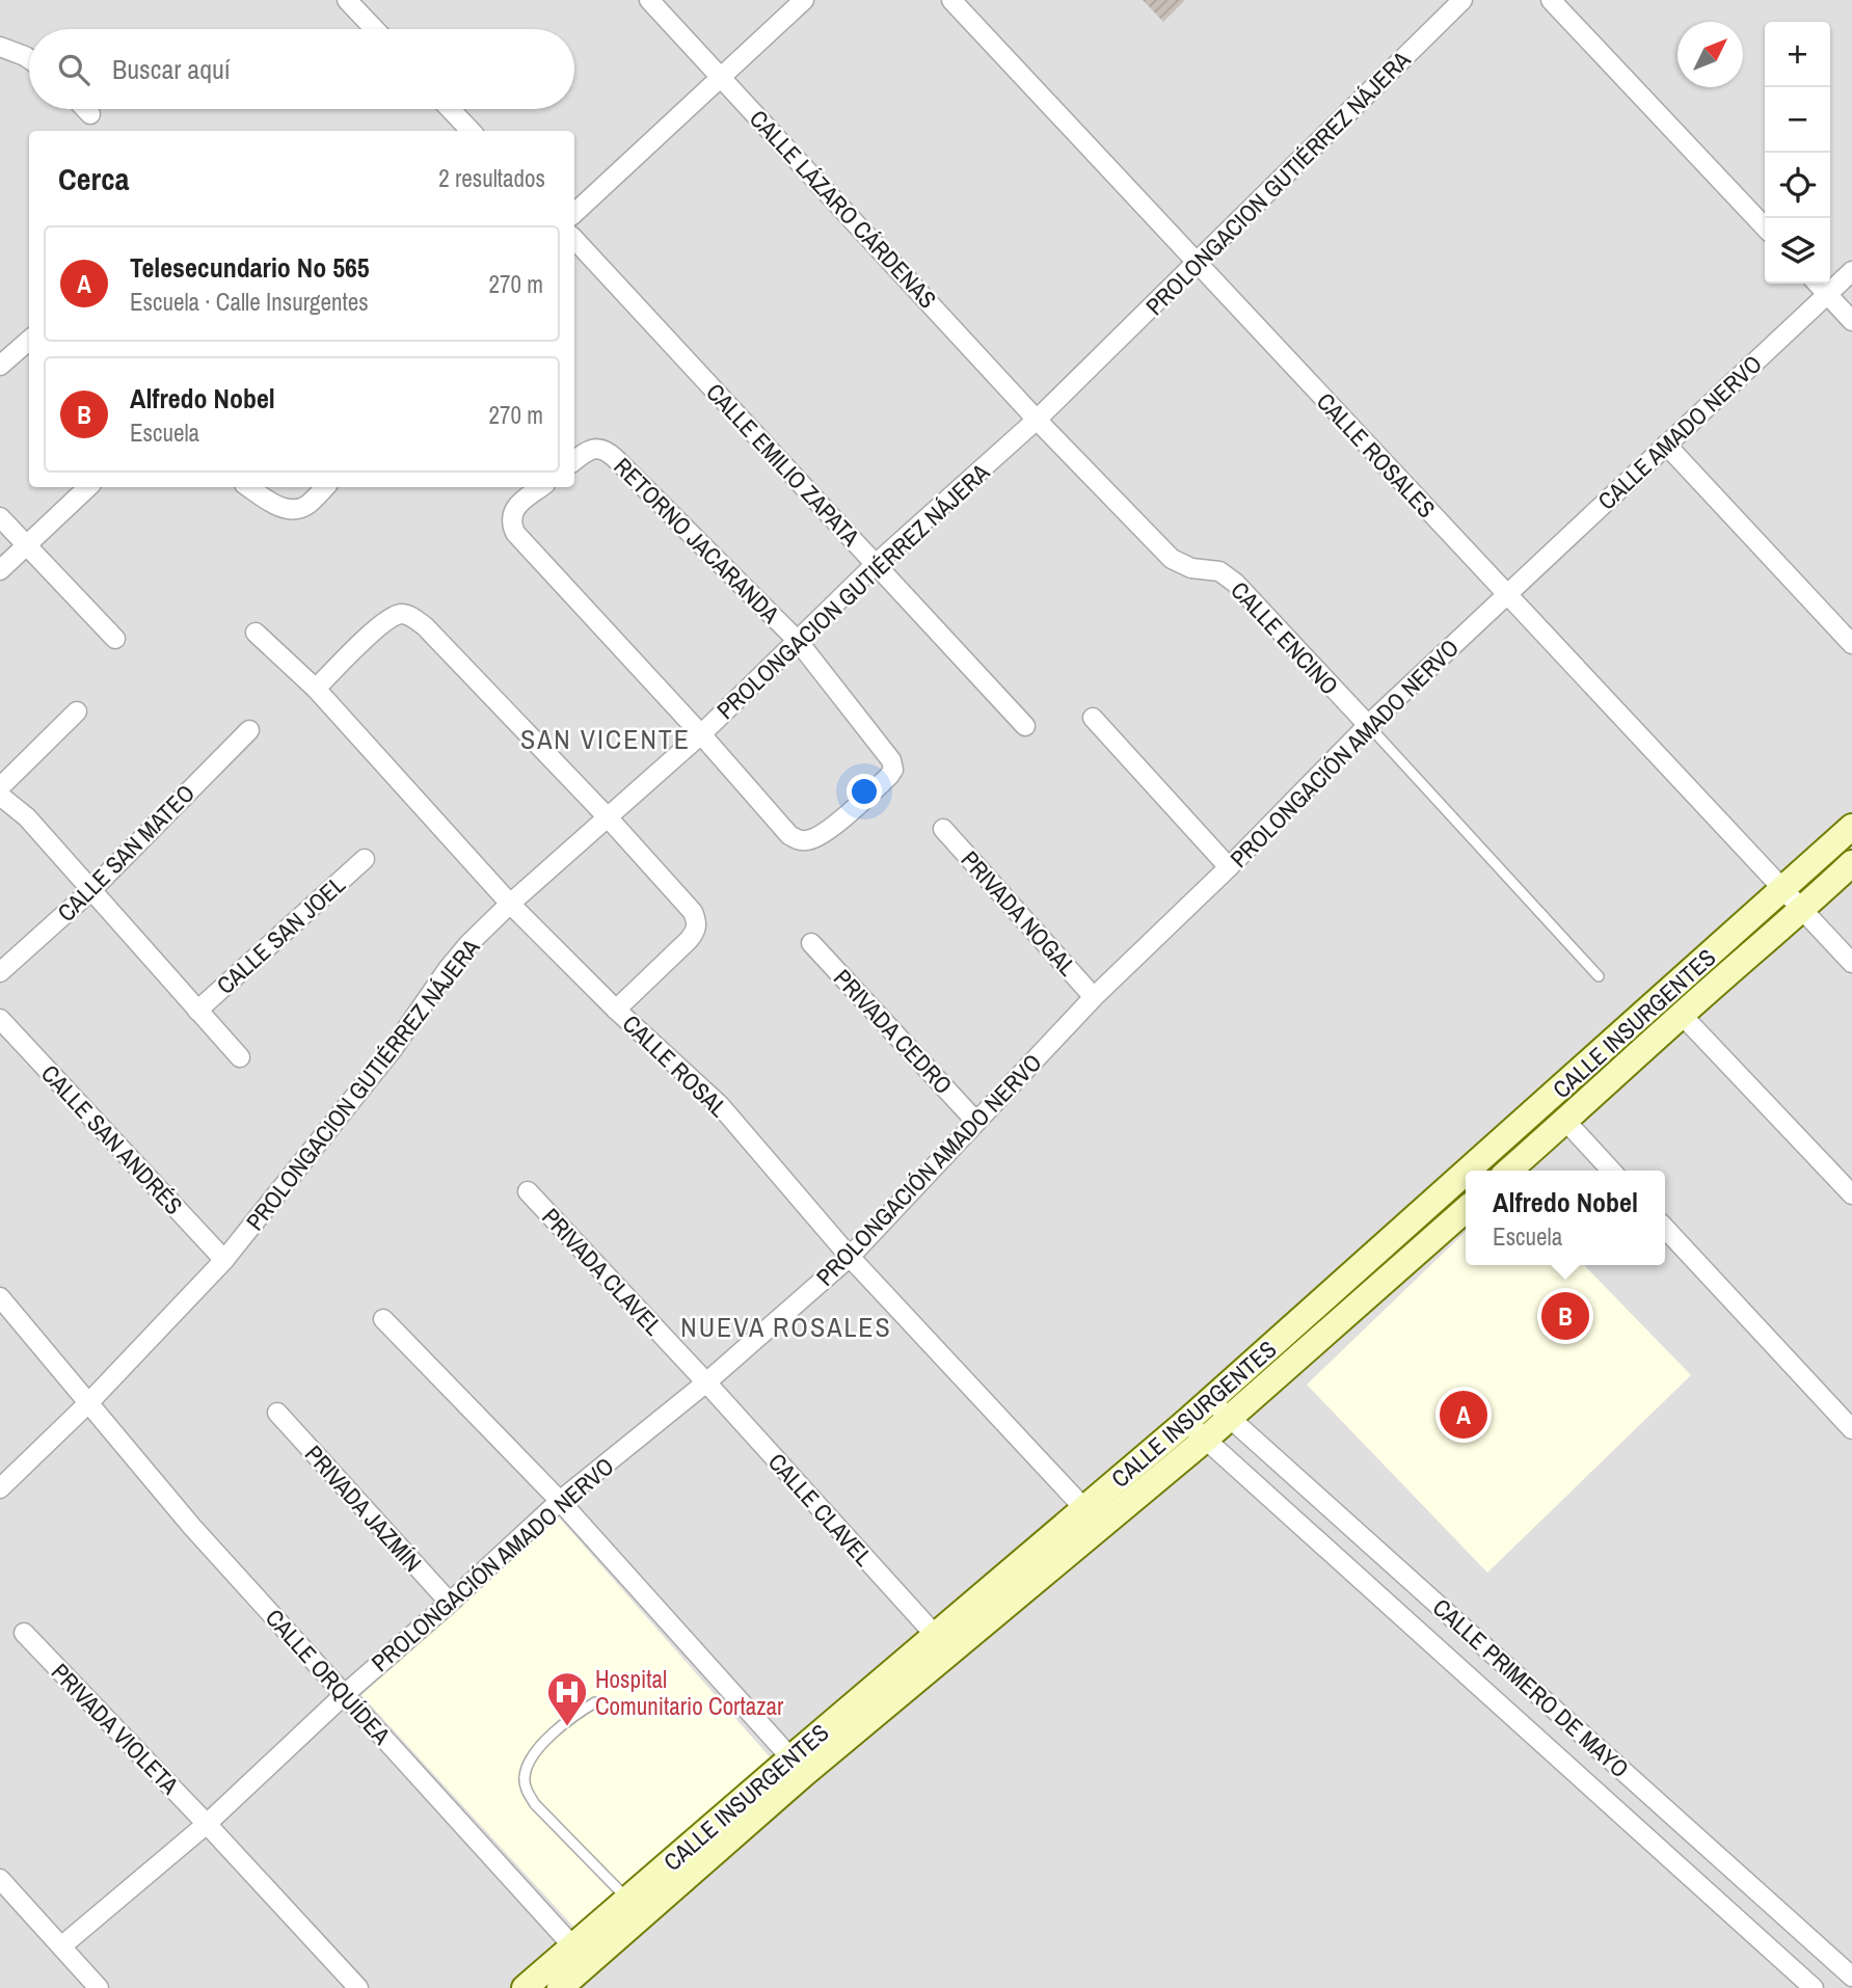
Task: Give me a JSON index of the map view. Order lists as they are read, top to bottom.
{
  "streets": {
    "main road": ["CALLE INSURGENTES"],
    "street": [
      "PROLONGACION GUTIÉRREZ NÁJERA",
      "CALLE LÁZARO CÁRDENAS",
      "CALLE AMADO NERVO",
      "CALLE ROSALES",
      "CALLE EMILIO ZAPATA",
      "RETORNO JACARANDA",
      "CALLE ENCINO",
      "PROLONGACIÓN AMADO NERVO",
      "CALLE SAN MATEO",
      "PRIVADA NOGAL",
      "CALLE SAN JOEL",
      "PRIVADA CEDRO",
      "CALLE ROSAL",
      "CALLE SAN ANDRÉS",
      "PRIVADA CLAVEL",
      "PRIVADA JAZMÍN",
      "CALLE CLAVEL",
      "CALLE ORQUÍDEA",
      "CALLE PRIMERO DE MAYO",
      "PRIVADA VIOLETA"
    ]
  },
  "crossings": [
    ["PROLONGACION GUTIÉRREZ NÁJERA", "CALLE LÁZARO CÁRDENAS"],
    ["PROLONGACION GUTIÉRREZ NÁJERA", "CALLE ROSALES"],
    ["PROLONGACION GUTIÉRREZ NÁJERA", "CALLE EMILIO ZAPATA"],
    ["PROLONGACION GUTIÉRREZ NÁJERA", "RETORNO JACARANDA"],
    ["PROLONGACION GUTIÉRREZ NÁJERA", "CALLE ENCINO"],
    ["PROLONGACION GUTIÉRREZ NÁJERA", "CALLE ROSAL"],
    ["PROLONGACION GUTIÉRREZ NÁJERA", "CALLE SAN ANDRÉS"],
    ["PROLONGACION GUTIÉRREZ NÁJERA", "CALLE ORQUÍDEA"],
    ["CALLE LÁZARO CÁRDENAS", "CALLE ENCINO"],
    ["CALLE AMADO NERVO", "CALLE ROSALES"],
    ["CALLE AMADO NERVO", "PROLONGACIÓN AMADO NERVO"],
    ["CALLE ROSALES", "PROLONGACIÓN AMADO NERVO"],
    ["CALLE ROSALES", "CALLE INSURGENTES"],
    ["CALLE ENCINO", "PROLONGACIÓN AMADO NERVO"],
    ["PROLONGACIÓN AMADO NERVO", "PRIVADA NOGAL"],
    ["PROLONGACIÓN AMADO NERVO", "PRIVADA CEDRO"],
    ["PROLONGACIÓN AMADO NERVO", "CALLE ROSAL"],
    ["PROLONGACIÓN AMADO NERVO", "PRIVADA CLAVEL"],
    ["PROLONGACIÓN AMADO NERVO", "PRIVADA JAZMÍN"],
    ["PROLONGACIÓN AMADO NERVO", "CALLE CLAVEL"],
    ["PROLONGACIÓN AMADO NERVO", "CALLE ORQUÍDEA"],
    ["PROLONGACIÓN AMADO NERVO", "PRIVADA VIOLETA"],
    ["CALLE INSURGENTES", "CALLE ROSAL"],
    ["CALLE INSURGENTES", "CALLE CLAVEL"],
    ["CALLE INSURGENTES", "CALLE ORQUÍDEA"],
    ["CALLE INSURGENTES", "CALLE PRIMERO DE MAYO"],
    ["PRIVADA CLAVEL", "CALLE CLAVEL"]
  ],
  "districts": ["SAN VICENTE", "NUEVA ROSALES"],
  "places": {
    "hospital": ["Hospital Comunitario Cortazar"]
  },
  "north": "top right",
  "page": {
    "map_buttons": ["+", "−"],
    "search": "Buscar aquí",
    "heading": ["Cerca", "2 resultados"],
    "list": [
      {
        "mark": "A",
        "name": "Telesecundario No 565",
        "note": "Escuela · Calle Insurgentes",
        "value": "270 m"
      },
      {
        "mark": "B",
        "name": "Alfredo Nobel",
        "note": "Escuela",
        "value": "270 m"
      }
    ],
    "popup": ["Alfredo Nobel", "Escuela"],
    "pins": ["B", "A"]
  }
}
